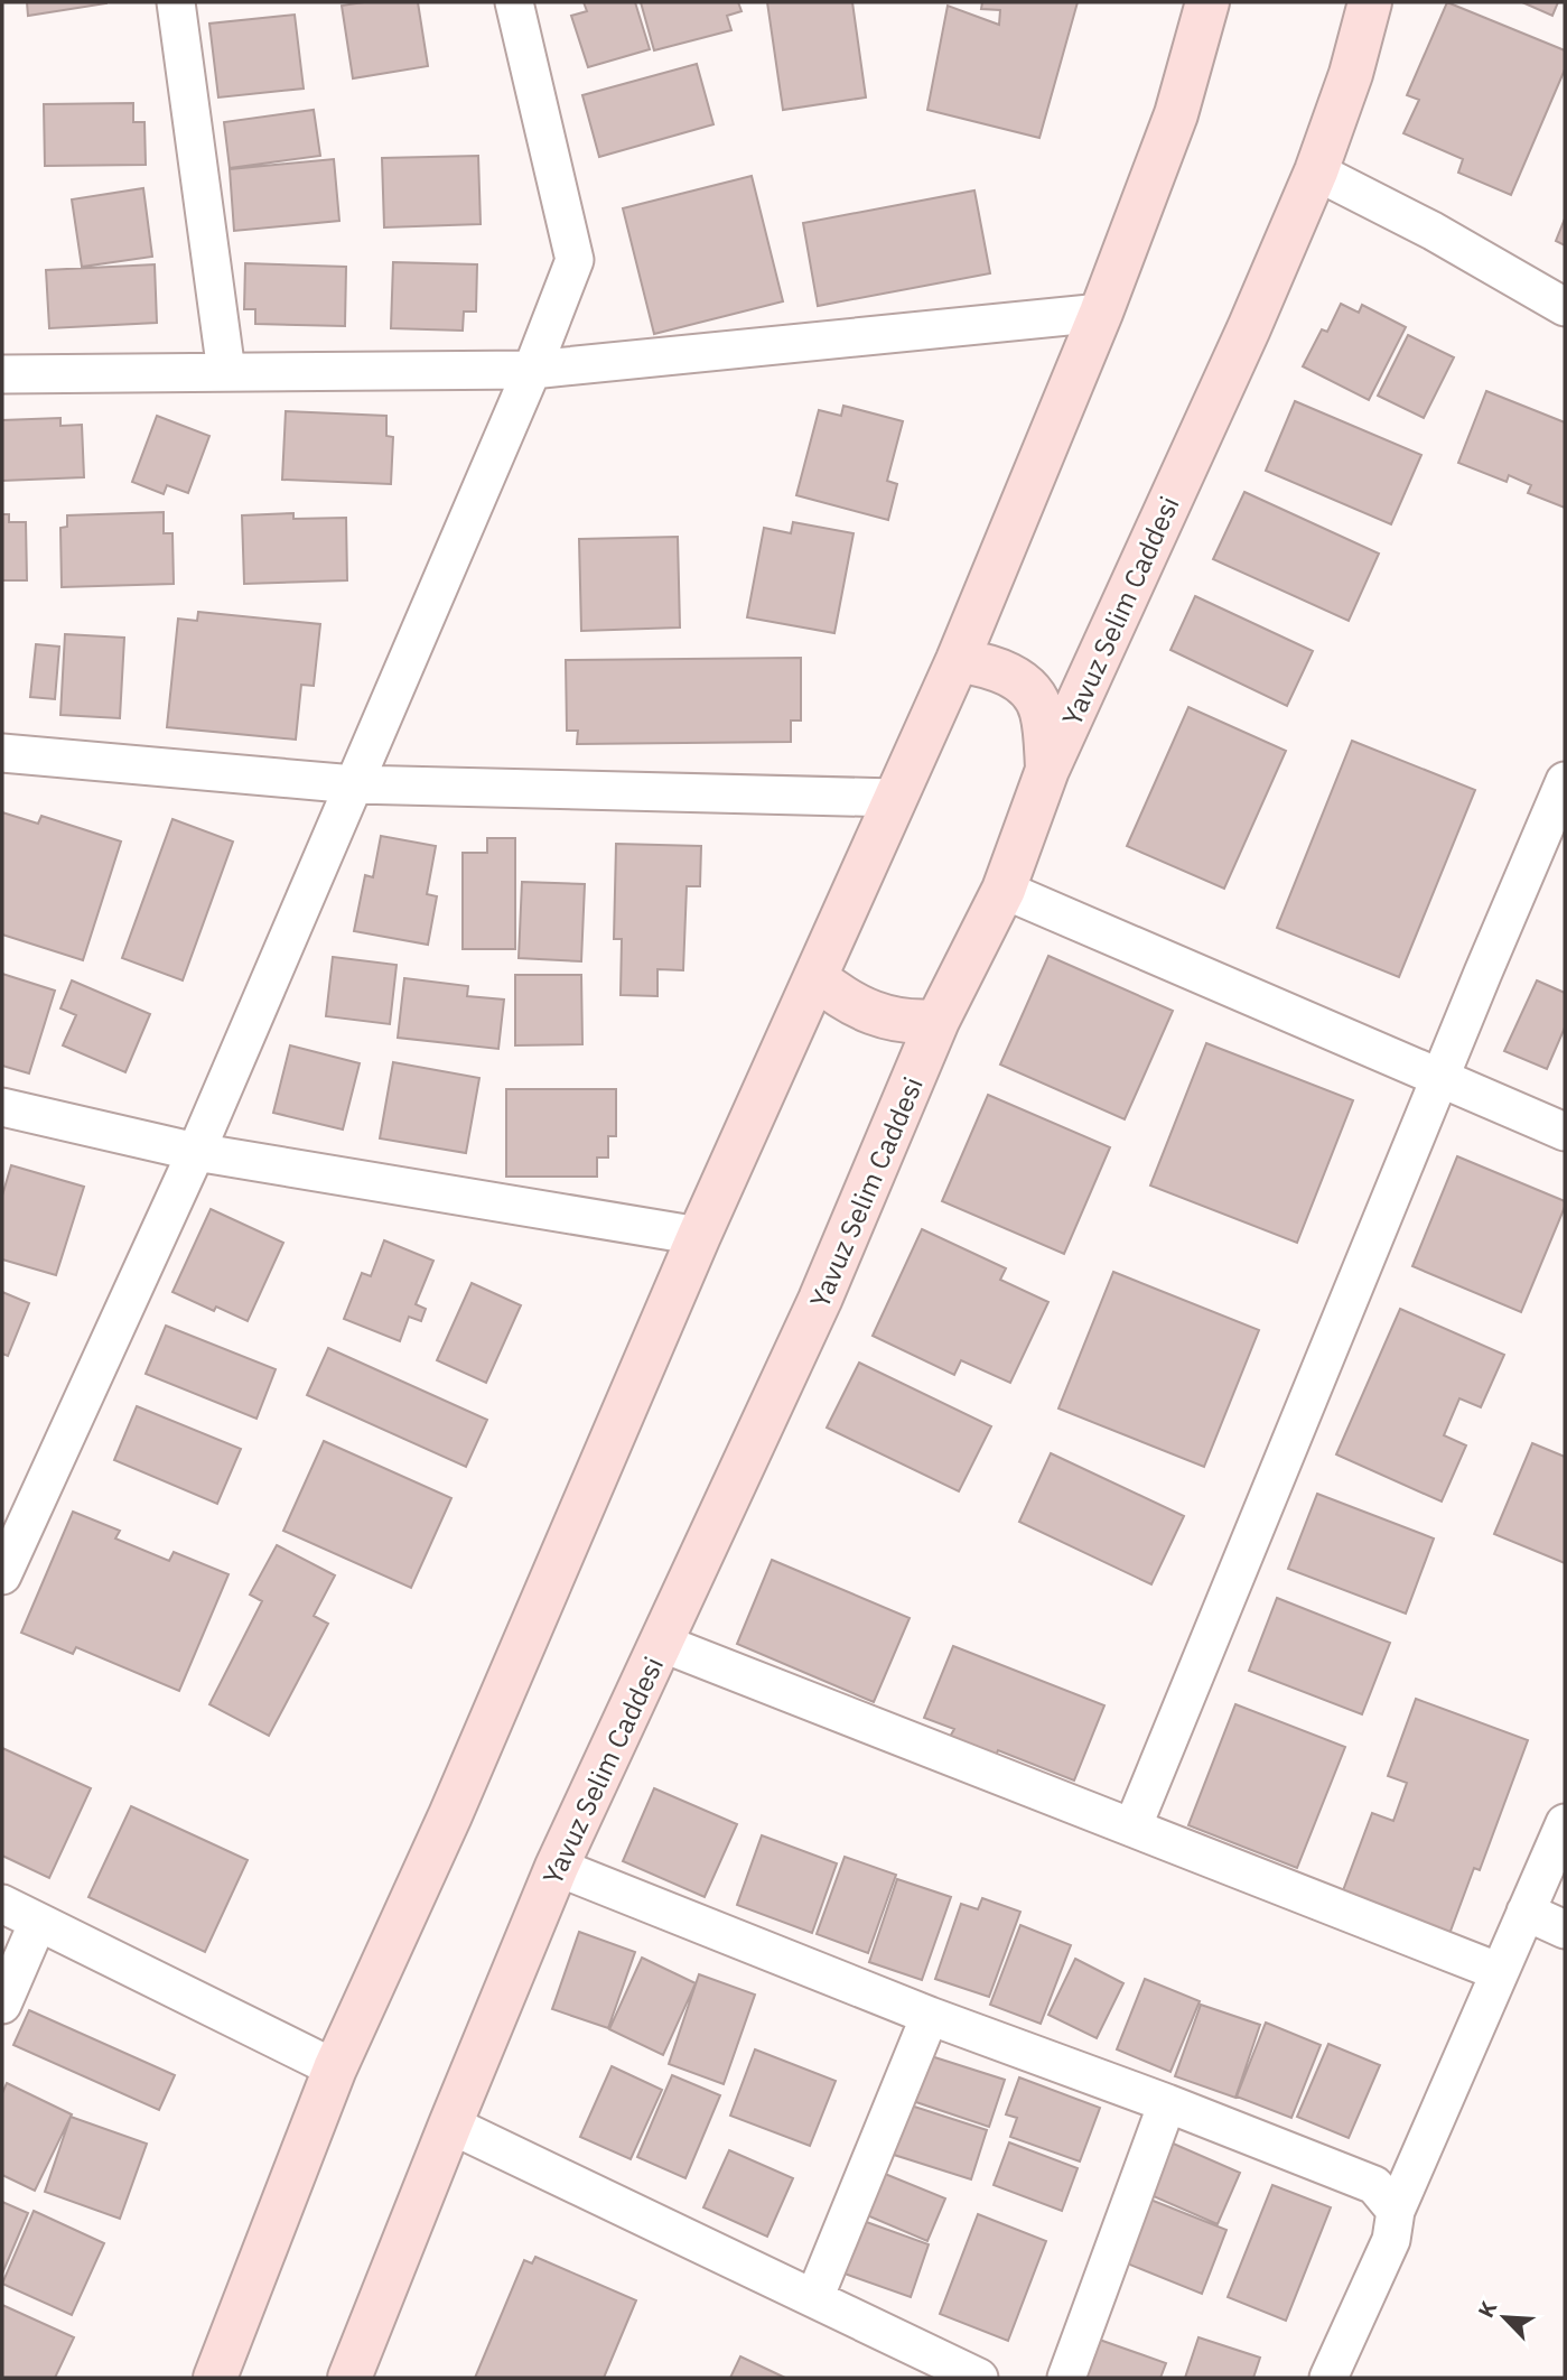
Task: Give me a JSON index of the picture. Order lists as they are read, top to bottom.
{
  "streets": {
    "main road": ["Yavuz Selim Caddesi"]
  },
  "north": "top left"
}
